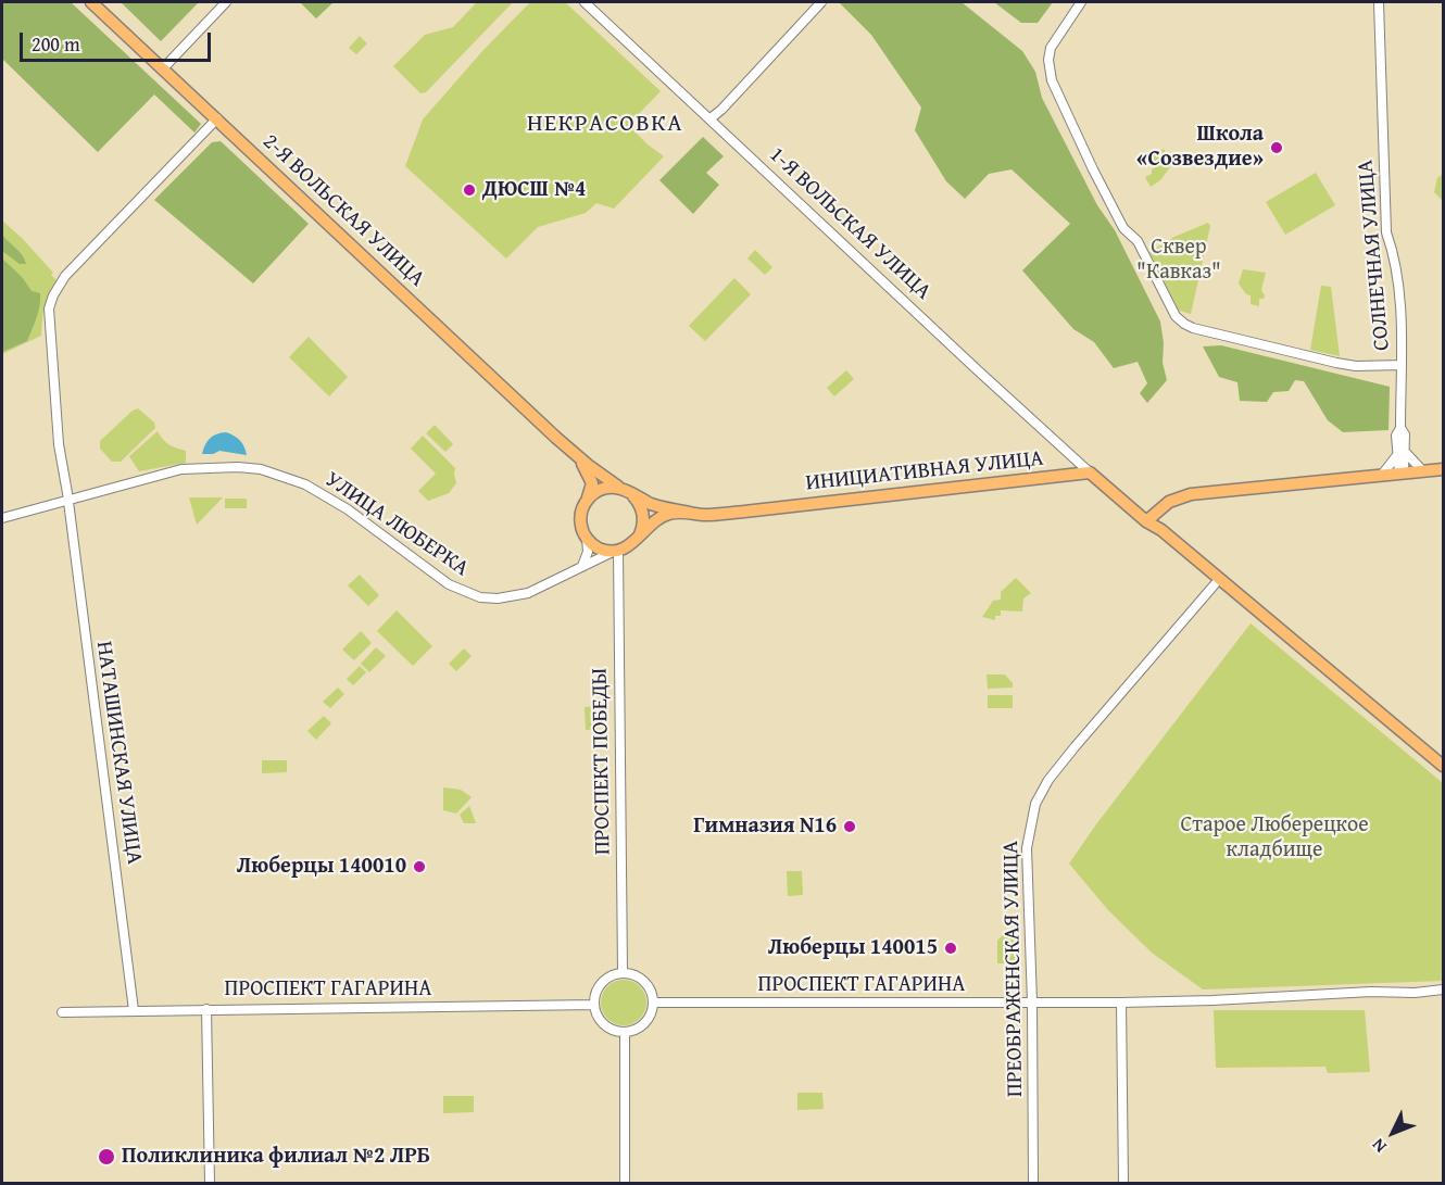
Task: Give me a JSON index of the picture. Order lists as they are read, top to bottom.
{
  "streets": {
    "main road": ["2-Я ВОЛЬСКАЯ УЛИЦА", "ИНИЦИАТИВНАЯ УЛИЦА"],
    "street": [
      "1-Я ВОЛЬСКАЯ УЛИЦА",
      "СОЛНЕЧНАЯ УЛИЦА",
      "УЛИЦА ЛЮБЕРКА",
      "НАТАШИНСКАЯ УЛИЦА",
      "ПРОСПЕКТ ПОБЕДЫ",
      "ПРЕОБРАЖЕНСКАЯ УЛИЦА",
      "ПРОСПЕКТ ГАГАРИНА"
    ]
  },
  "crossings": [
    ["2-Я ВОЛЬСКАЯ УЛИЦА", "ИНИЦИАТИВНАЯ УЛИЦА"],
    ["2-Я ВОЛЬСКАЯ УЛИЦА", "УЛИЦА ЛЮБЕРКА"],
    ["2-Я ВОЛЬСКАЯ УЛИЦА", "НАТАШИНСКАЯ УЛИЦА"],
    ["2-Я ВОЛЬСКАЯ УЛИЦА", "ПРОСПЕКТ ПОБЕДЫ"],
    ["1-Я ВОЛЬСКАЯ УЛИЦА", "ИНИЦИАТИВНАЯ УЛИЦА"],
    ["ИНИЦИАТИВНАЯ УЛИЦА", "УЛИЦА ЛЮБЕРКА"],
    ["ИНИЦИАТИВНАЯ УЛИЦА", "ПРОСПЕКТ ПОБЕДЫ"],
    ["УЛИЦА ЛЮБЕРКА", "НАТАШИНСКАЯ УЛИЦА"],
    ["УЛИЦА ЛЮБЕРКА", "ПРОСПЕКТ ПОБЕДЫ"],
    ["НАТАШИНСКАЯ УЛИЦА", "ПРОСПЕКТ ГАГАРИНА"],
    ["ПРОСПЕКТ ПОБЕДЫ", "ПРОСПЕКТ ГАГАРИНА"],
    ["ПРЕОБРАЖЕНСКАЯ УЛИЦА", "ПРОСПЕКТ ГАГАРИНА"]
  ],
  "districts": ["НЕКРАСОВКА"],
  "parks": ["Сквер \"Кавказ\"", "Старое Люберецкое кладбище"],
  "places": [
    "Школа «Созвездие»",
    "ДЮСШ №4",
    "Гимназия N16",
    "Люберцы 140010",
    "Люберцы 140015",
    "Поликлиника филиал №2 ЛРБ"
  ],
  "scale_bar": "200 m",
  "north": "bottom left"
}
